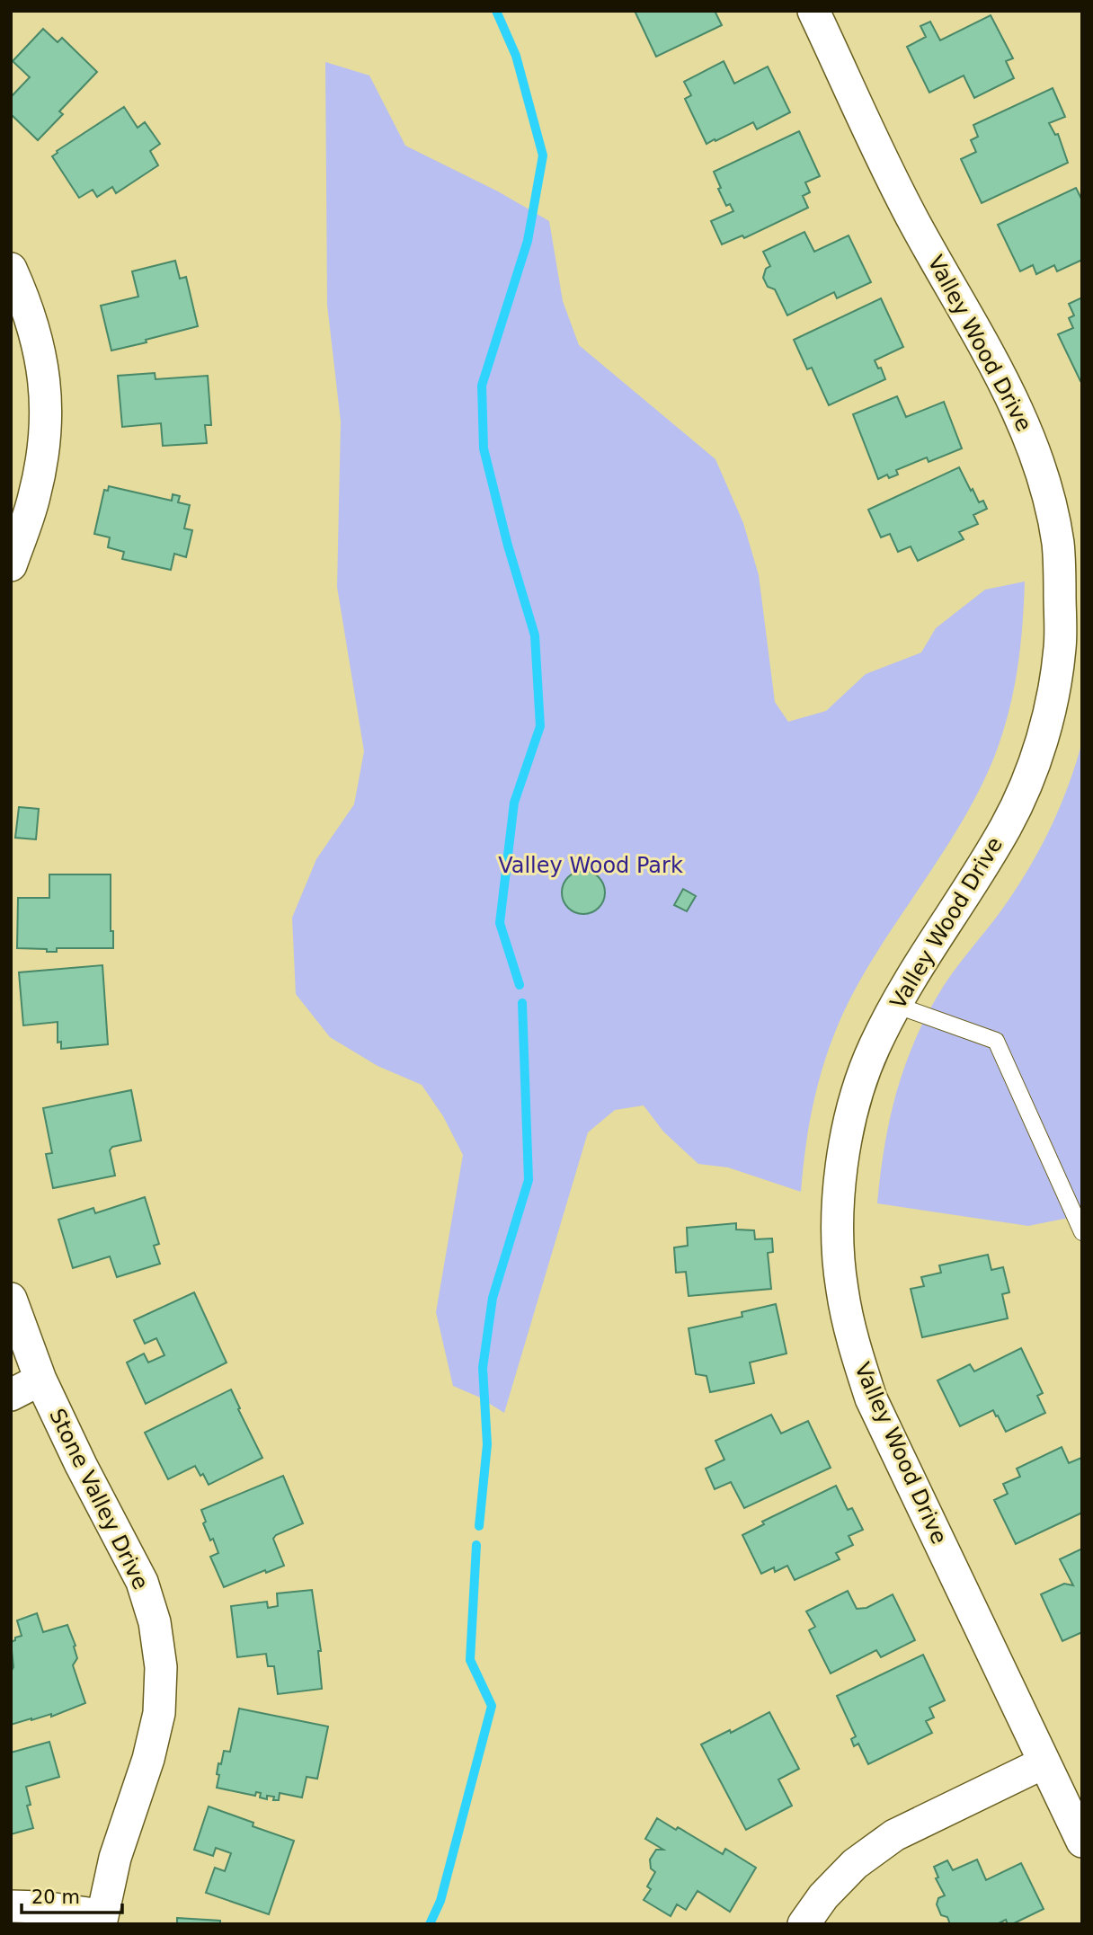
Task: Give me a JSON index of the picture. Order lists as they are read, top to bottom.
{
  "streets": {
    "street": ["Valley Wood Drive", "Stone Valley Drive"]
  },
  "parks": ["Valley Wood Park"],
  "scale_bar": "20 m"
}
